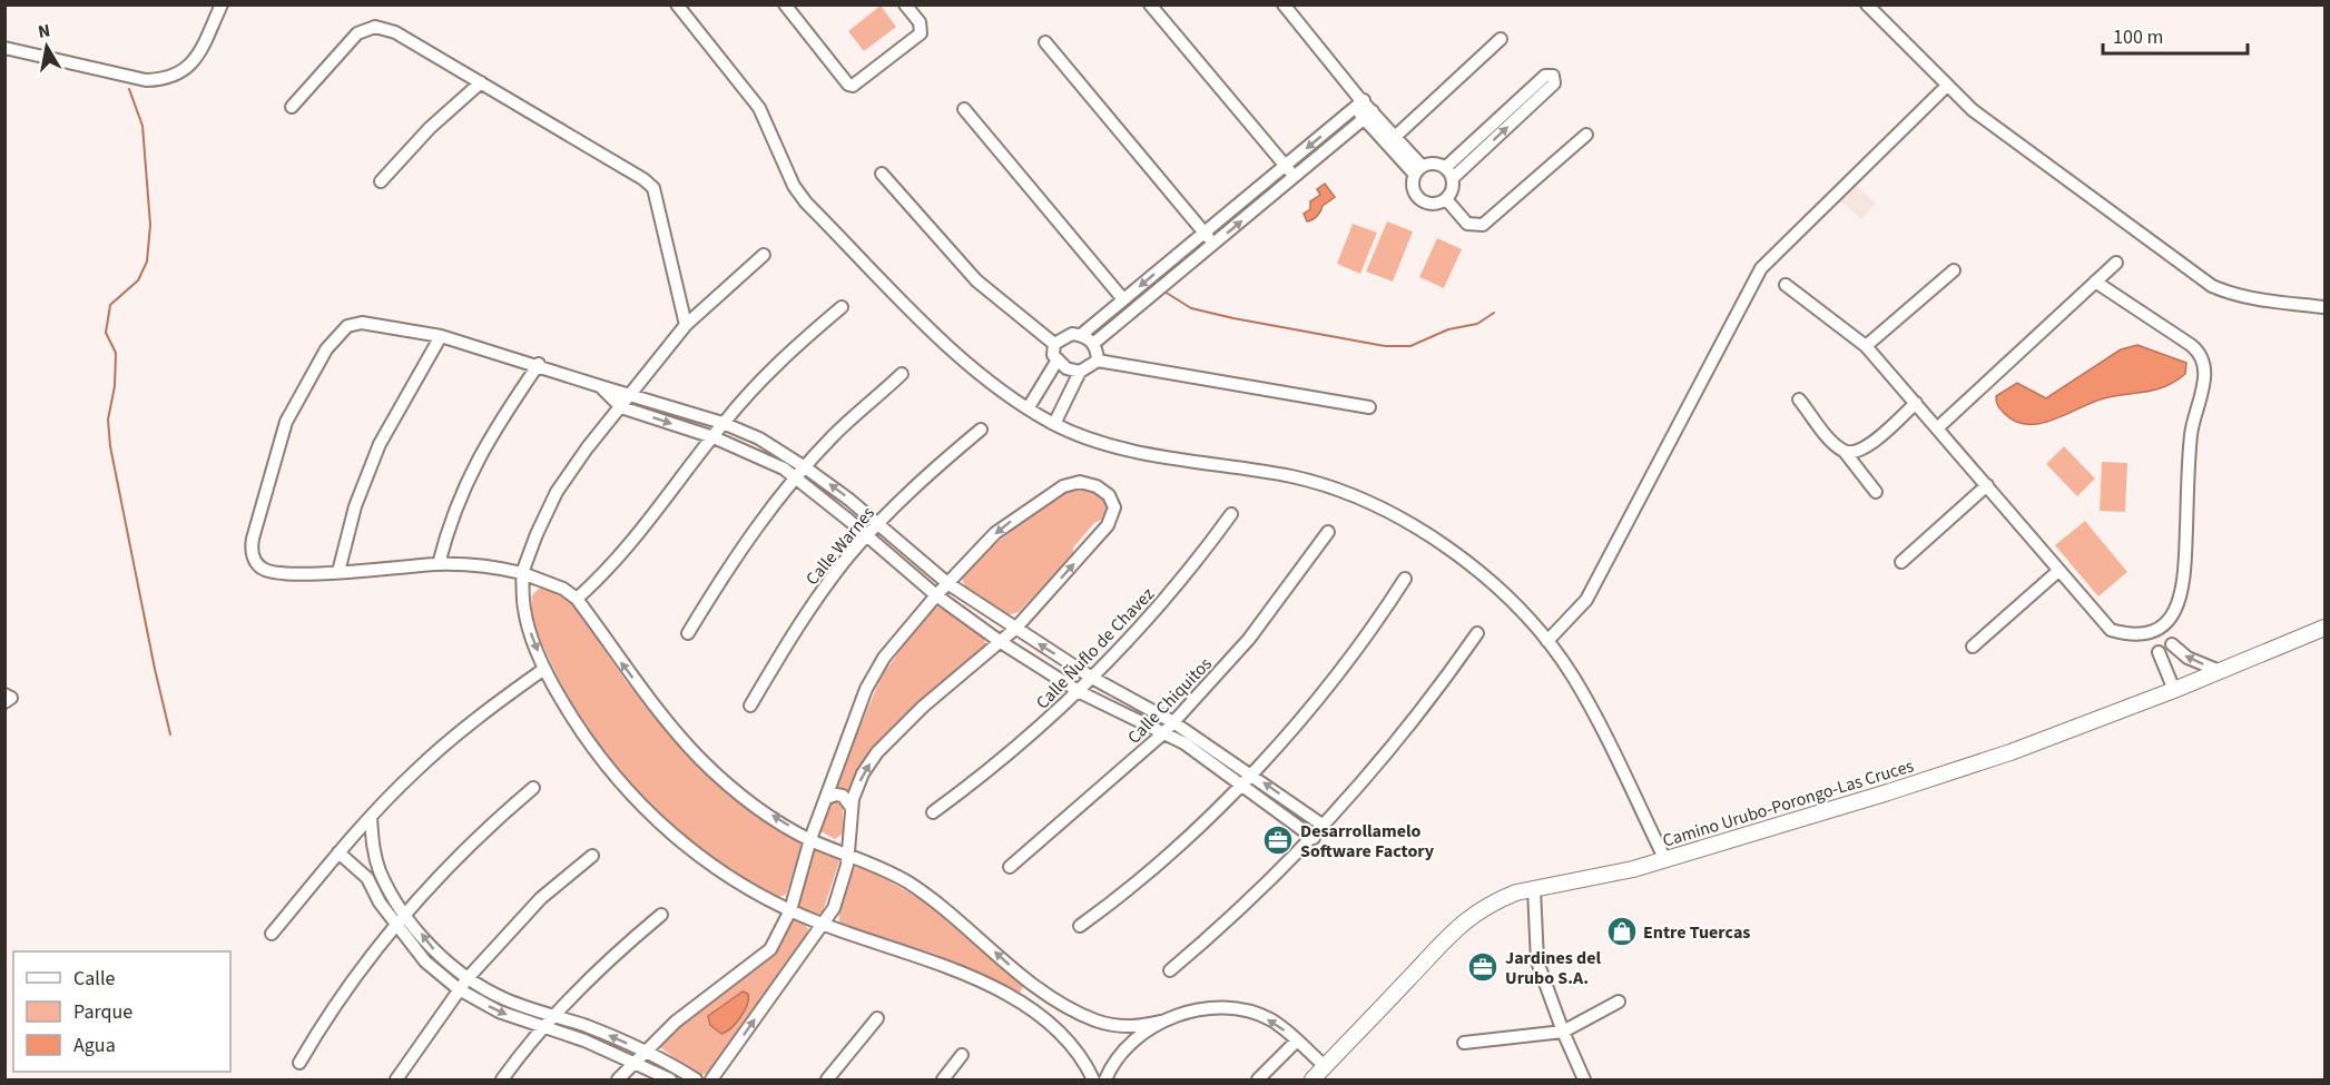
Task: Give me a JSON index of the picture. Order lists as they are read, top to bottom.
{
  "streets": {
    "main road": ["Camino Urubo-Porongo-Las Cruces"],
    "street": ["Calle Warnes", "Calle Ñuflo de Chavez", "Calle Chiquitos"]
  },
  "places": {
    "office": ["Desarrollamelo Software Factory", "Jardines del Urubo S.A."],
    "shop": ["Entre Tuercas"]
  },
  "legend": ["Calle", "Parque", "Agua"],
  "scale_bar": "100 m",
  "north": "top"
}
